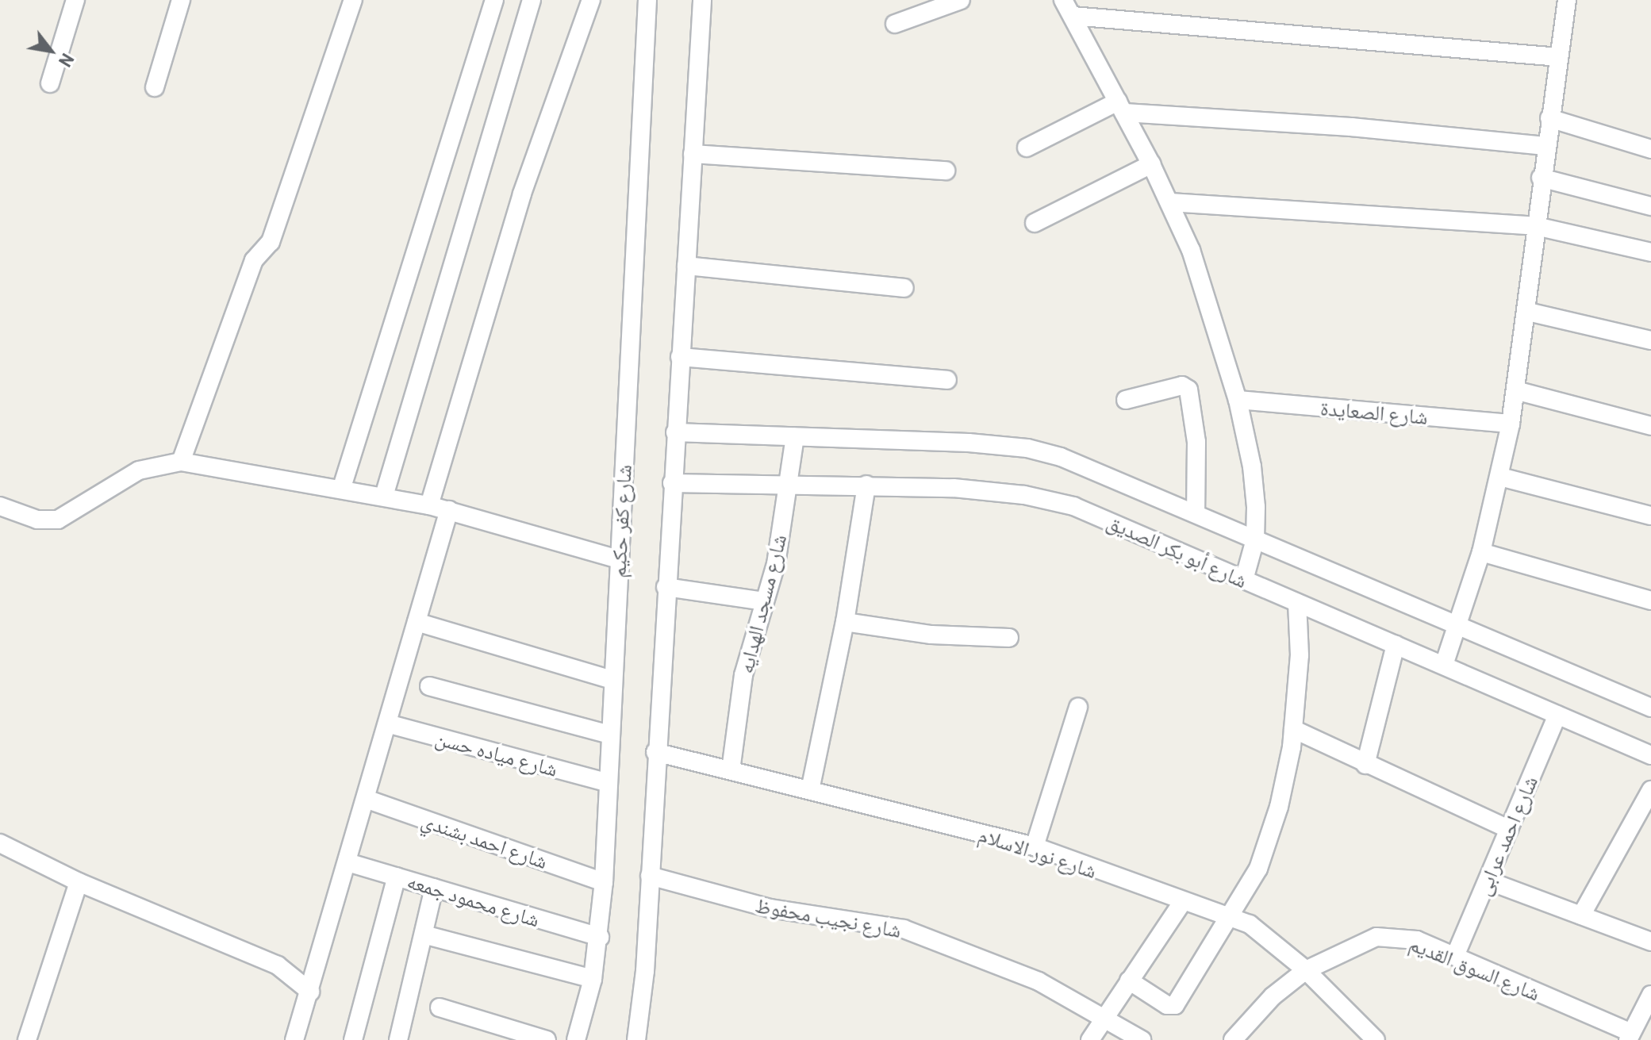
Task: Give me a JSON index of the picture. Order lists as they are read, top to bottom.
{
  "streets": {
    "street": [
      "شارع الصعايدة",
      "شارع كفر حكيم",
      "شارع أبو بكر الصديق",
      "شارع مسجد الهدايه",
      "شارع مياده حسن",
      "شارع احمد عرابى",
      "شارع احمد بشندي",
      "شارع نور الاسلام",
      "شارع محمود جمعه",
      "شارع نجيب محفوظ",
      "شارع السوق القديم"
    ]
  },
  "crossings": [
    ["شارع كفر حكيم", "شارع مياده حسن"],
    ["شارع كفر حكيم", "شارع احمد بشندي"],
    ["شارع كفر حكيم", "شارع محمود جمعه"],
    ["شارع أبو بكر الصديق", "شارع مسجد الهدايه"],
    ["شارع أبو بكر الصديق", "شارع احمد عرابى"],
    ["شارع مسجد الهدايه", "شارع نور الاسلام"],
    ["شارع احمد عرابى", "شارع السوق القديم"],
    ["شارع نور الاسلام", "شارع السوق القديم"]
  ],
  "north": "bottom right"
}
